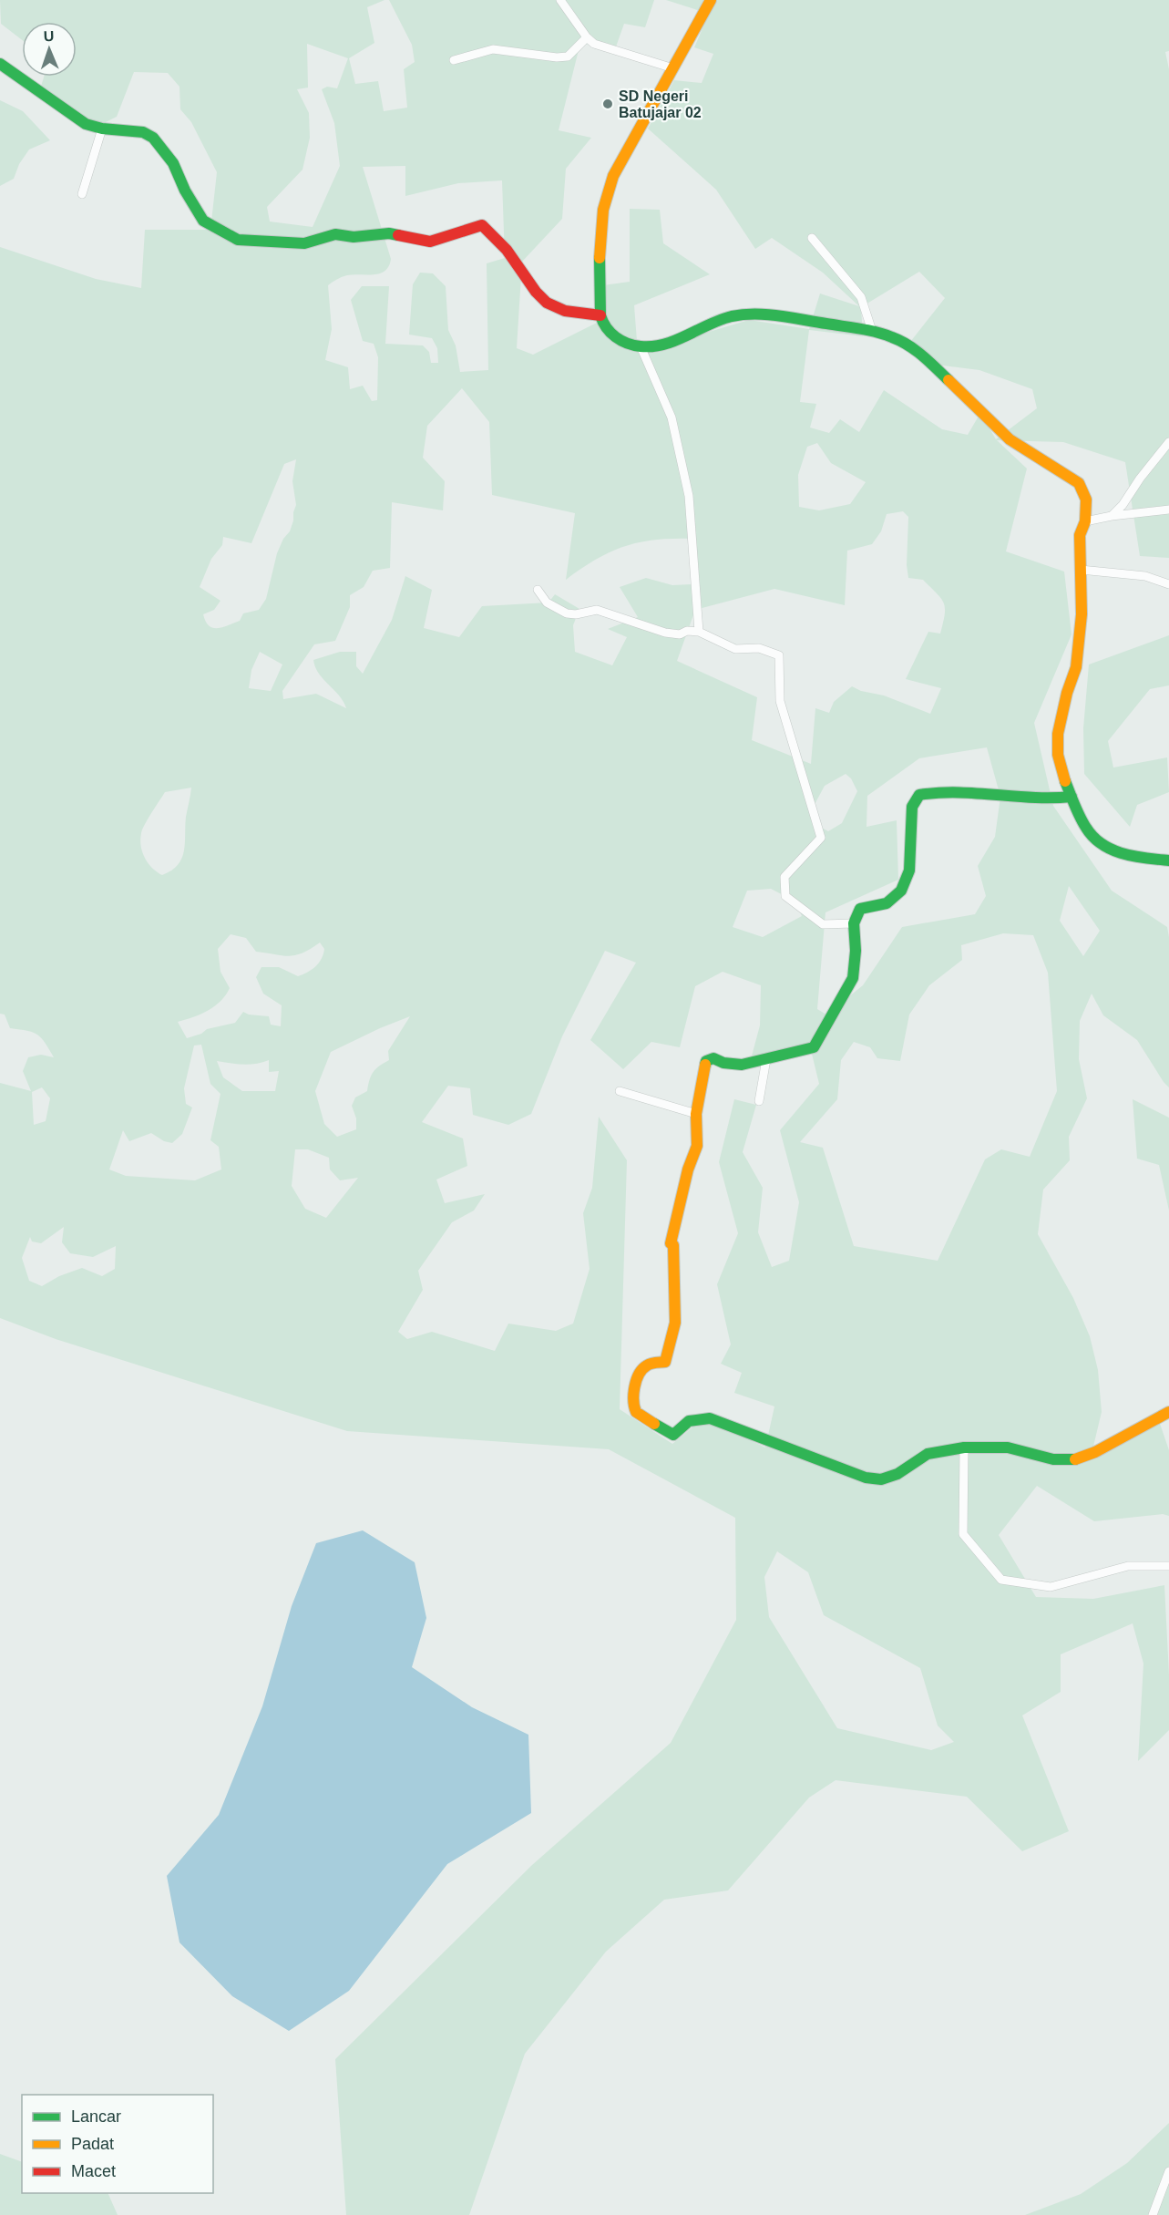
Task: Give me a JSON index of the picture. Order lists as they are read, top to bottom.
{
  "places": ["SD Negeri Batujajar 02"],
  "legend": ["Lancar", "Padat", "Macet"],
  "north": "top"
}
